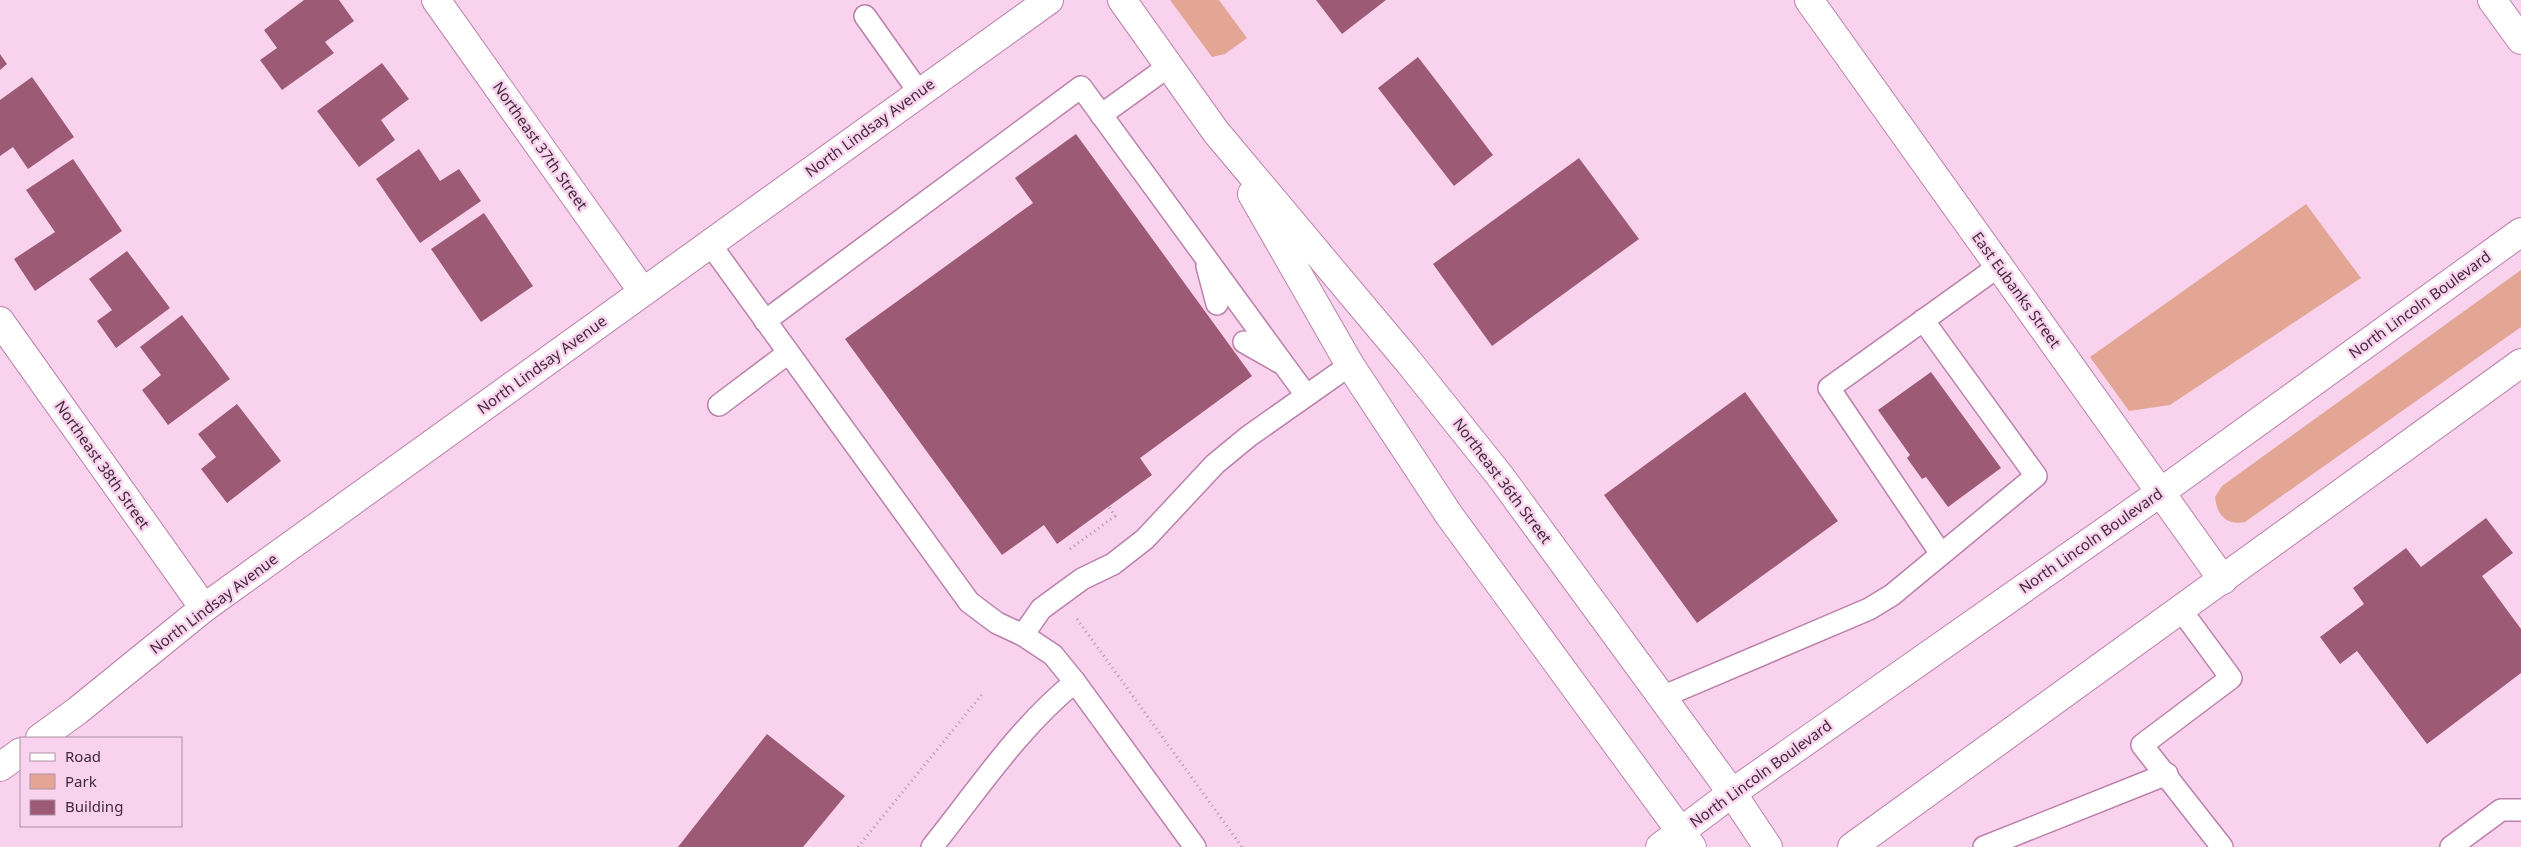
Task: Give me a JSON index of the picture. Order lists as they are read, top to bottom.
{
  "streets": {
    "main road": [
      "North Lindsay Avenue",
      "Northeast 37th Street",
      "East Eubanks Street",
      "North Lincoln Boulevard",
      "Northeast 38th Street",
      "Northeast 36th Street"
    ]
  },
  "crossings": [
    ["North Lindsay Avenue", "Northeast 37th Street"],
    ["North Lindsay Avenue", "Northeast 38th Street"],
    ["East Eubanks Street", "North Lincoln Boulevard"],
    ["North Lincoln Boulevard", "Northeast 36th Street"]
  ],
  "legend": ["Road", "Park", "Building"]
}
